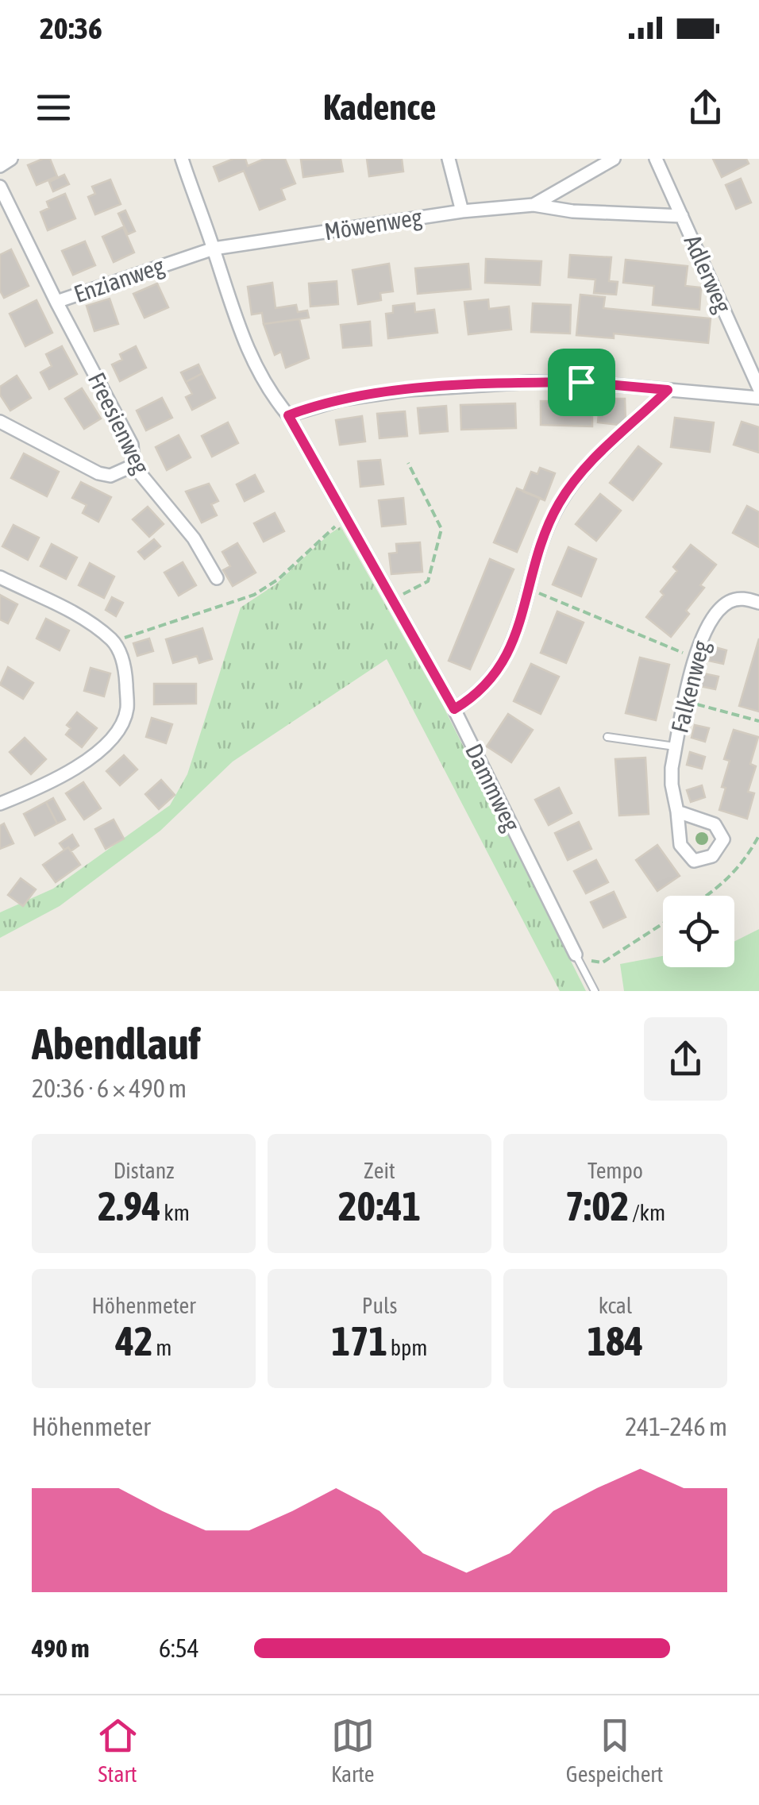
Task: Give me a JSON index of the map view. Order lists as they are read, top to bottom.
{
  "streets": {
    "street": [
      "Möwenweg",
      "Adlerweg",
      "Enzianweg",
      "Freesienweg",
      "Falkenweg",
      "Dammweg"
    ]
  },
  "crossings": [
    ["Möwenweg", "Adlerweg"],
    ["Möwenweg", "Enzianweg"],
    ["Möwenweg", "Dammweg"],
    ["Enzianweg", "Freesienweg"],
    ["Enzianweg", "Dammweg"]
  ],
  "page": {
    "status": "20:36",
    "header": "Kadence",
    "heading": ["Abendlauf", "20:36 · 6 × 490 m"],
    "stats": [
      ["Distanz", "2.94 km"],
      ["Zeit", "20:41"],
      ["Tempo", "7:02 /km"],
      ["Höhenmeter", "42 m"],
      ["Puls", "171 bpm"],
      ["kcal", "184"]
    ],
    "chart": ["Höhenmeter", "241–246 m"],
    "list": [
      {
        "name": "490 m",
        "note": "6:54"
      }
    ],
    "tabs": ["Start", "Karte", "Gespeichert"]
  }
}
